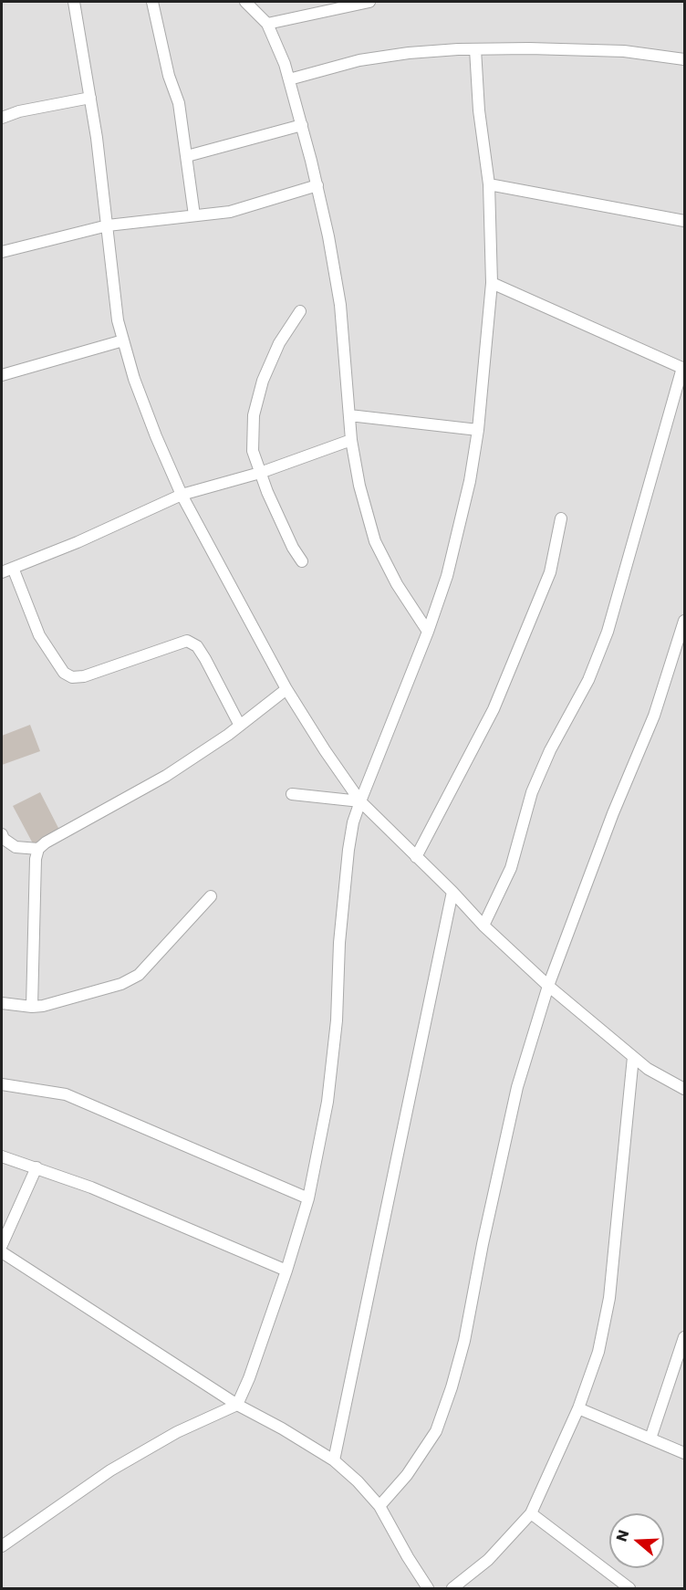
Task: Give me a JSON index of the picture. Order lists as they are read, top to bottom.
{
  "north": "left"
}
